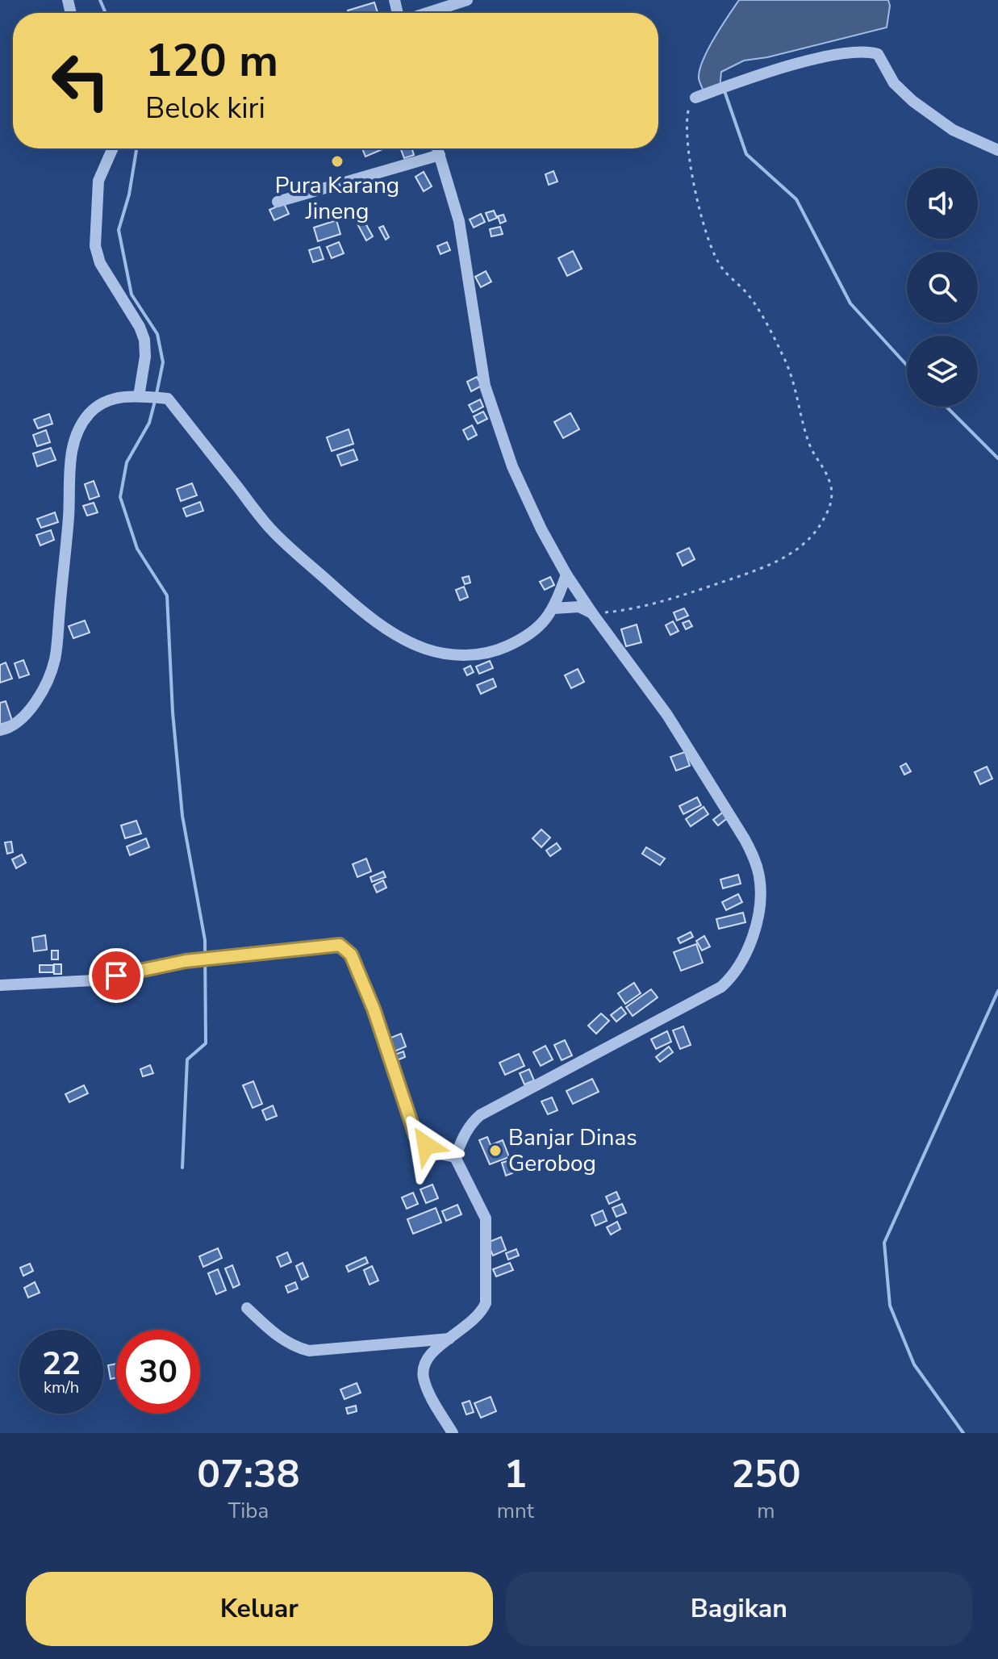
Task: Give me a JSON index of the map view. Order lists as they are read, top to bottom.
{
  "places": ["Pura Karang Jineng", "Banjar Dinas Gerobog"],
  "page": {
    "turn": ["120 m", "Belok kiri"],
    "speed": "22 km/h",
    "limit": "30",
    "eta": [
      "07:38",
      "Tiba",
      "1",
      "mnt",
      "250",
      "m"
    ],
    "buttons": ["Keluar", "Bagikan"]
  }
}
